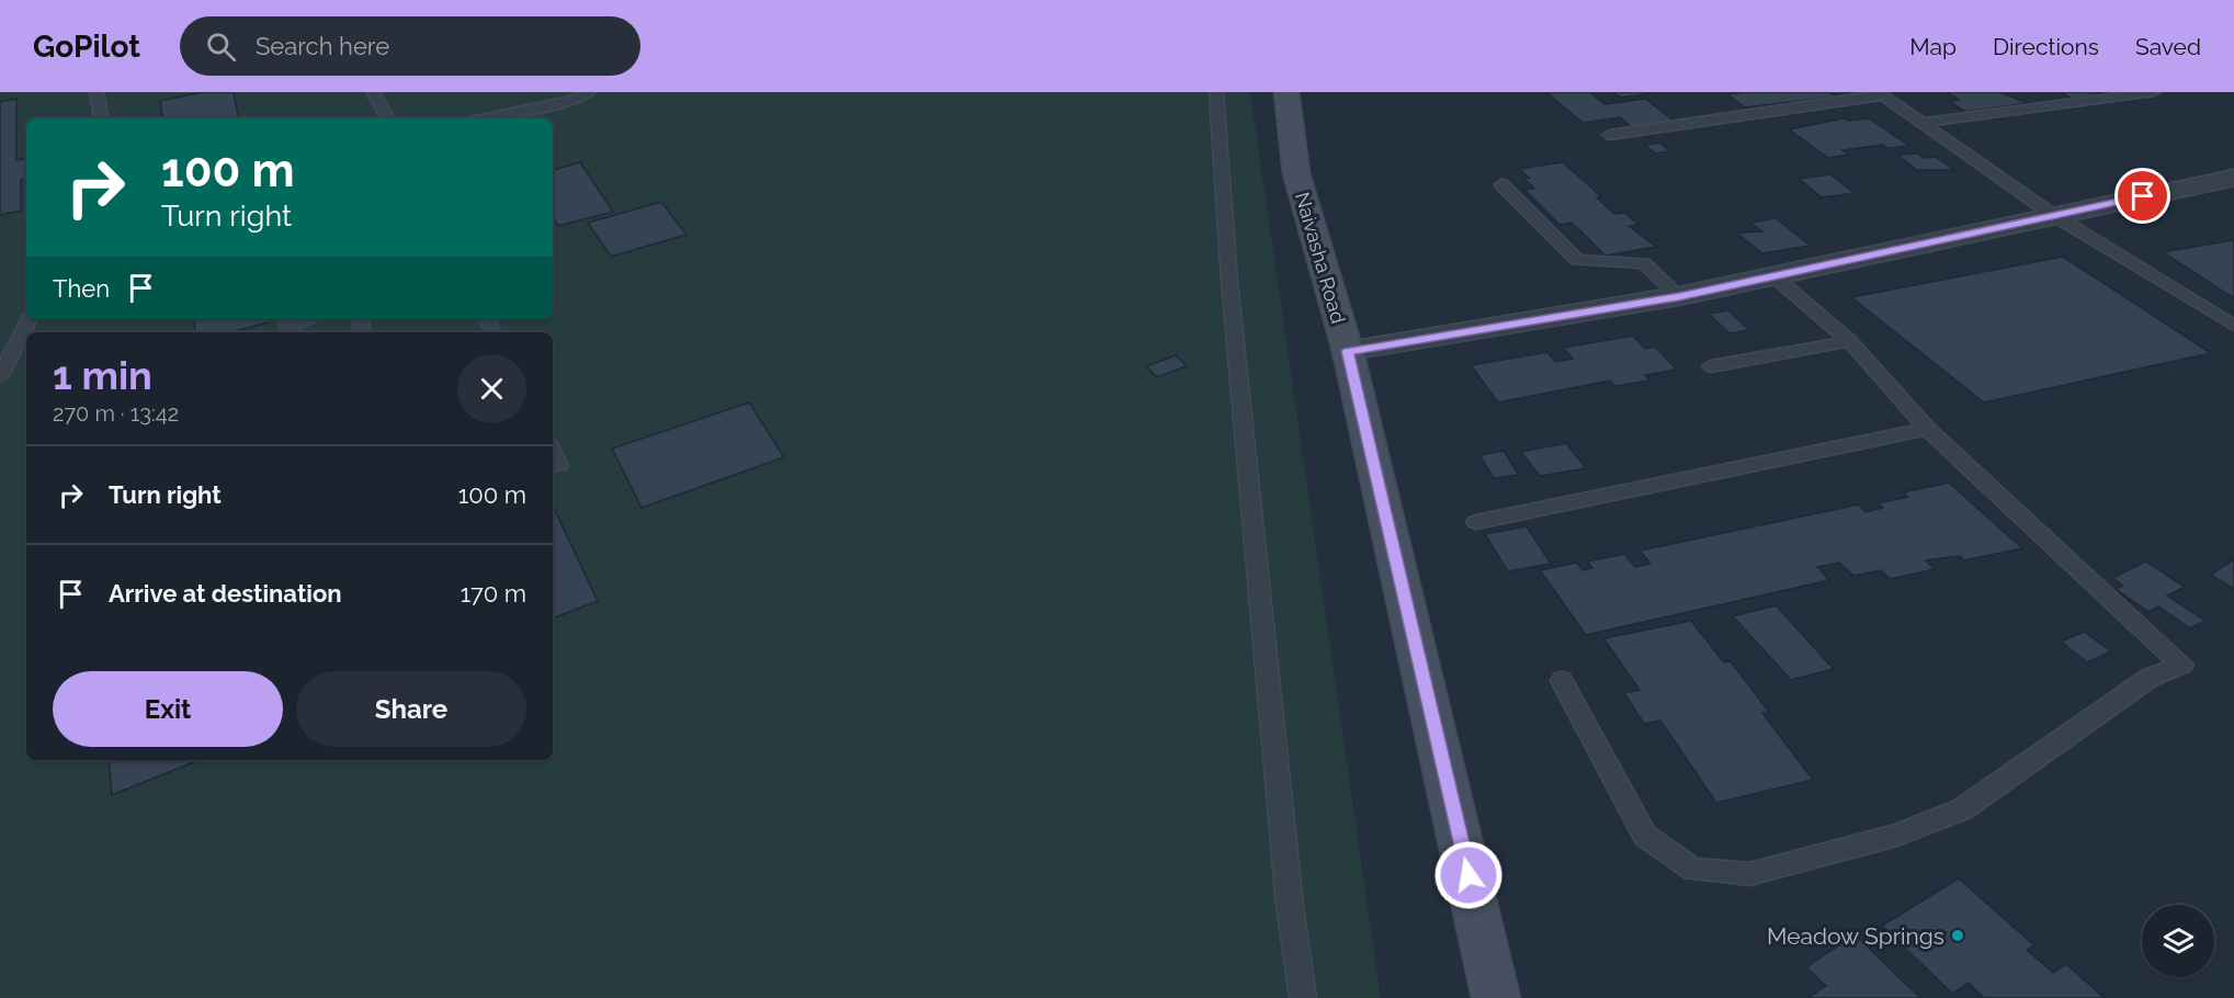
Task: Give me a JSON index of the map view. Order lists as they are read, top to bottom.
{
  "streets": {
    "main road": ["Naivasha Road"]
  },
  "places": ["Meadow Springs"],
  "page": {
    "header": "GoPilot",
    "search": "Search here",
    "nav": ["Map", "Directions", "Saved"],
    "turn": ["100 m", "Turn right"],
    "then": "Then",
    "heading": ["1 min", "270 m · 13:42"],
    "list": [
      {
        "name": "Turn right",
        "value": "100 m"
      },
      {
        "name": "Arrive at destination",
        "value": "170 m"
      }
    ],
    "buttons": ["Exit", "Share"]
  }
}
